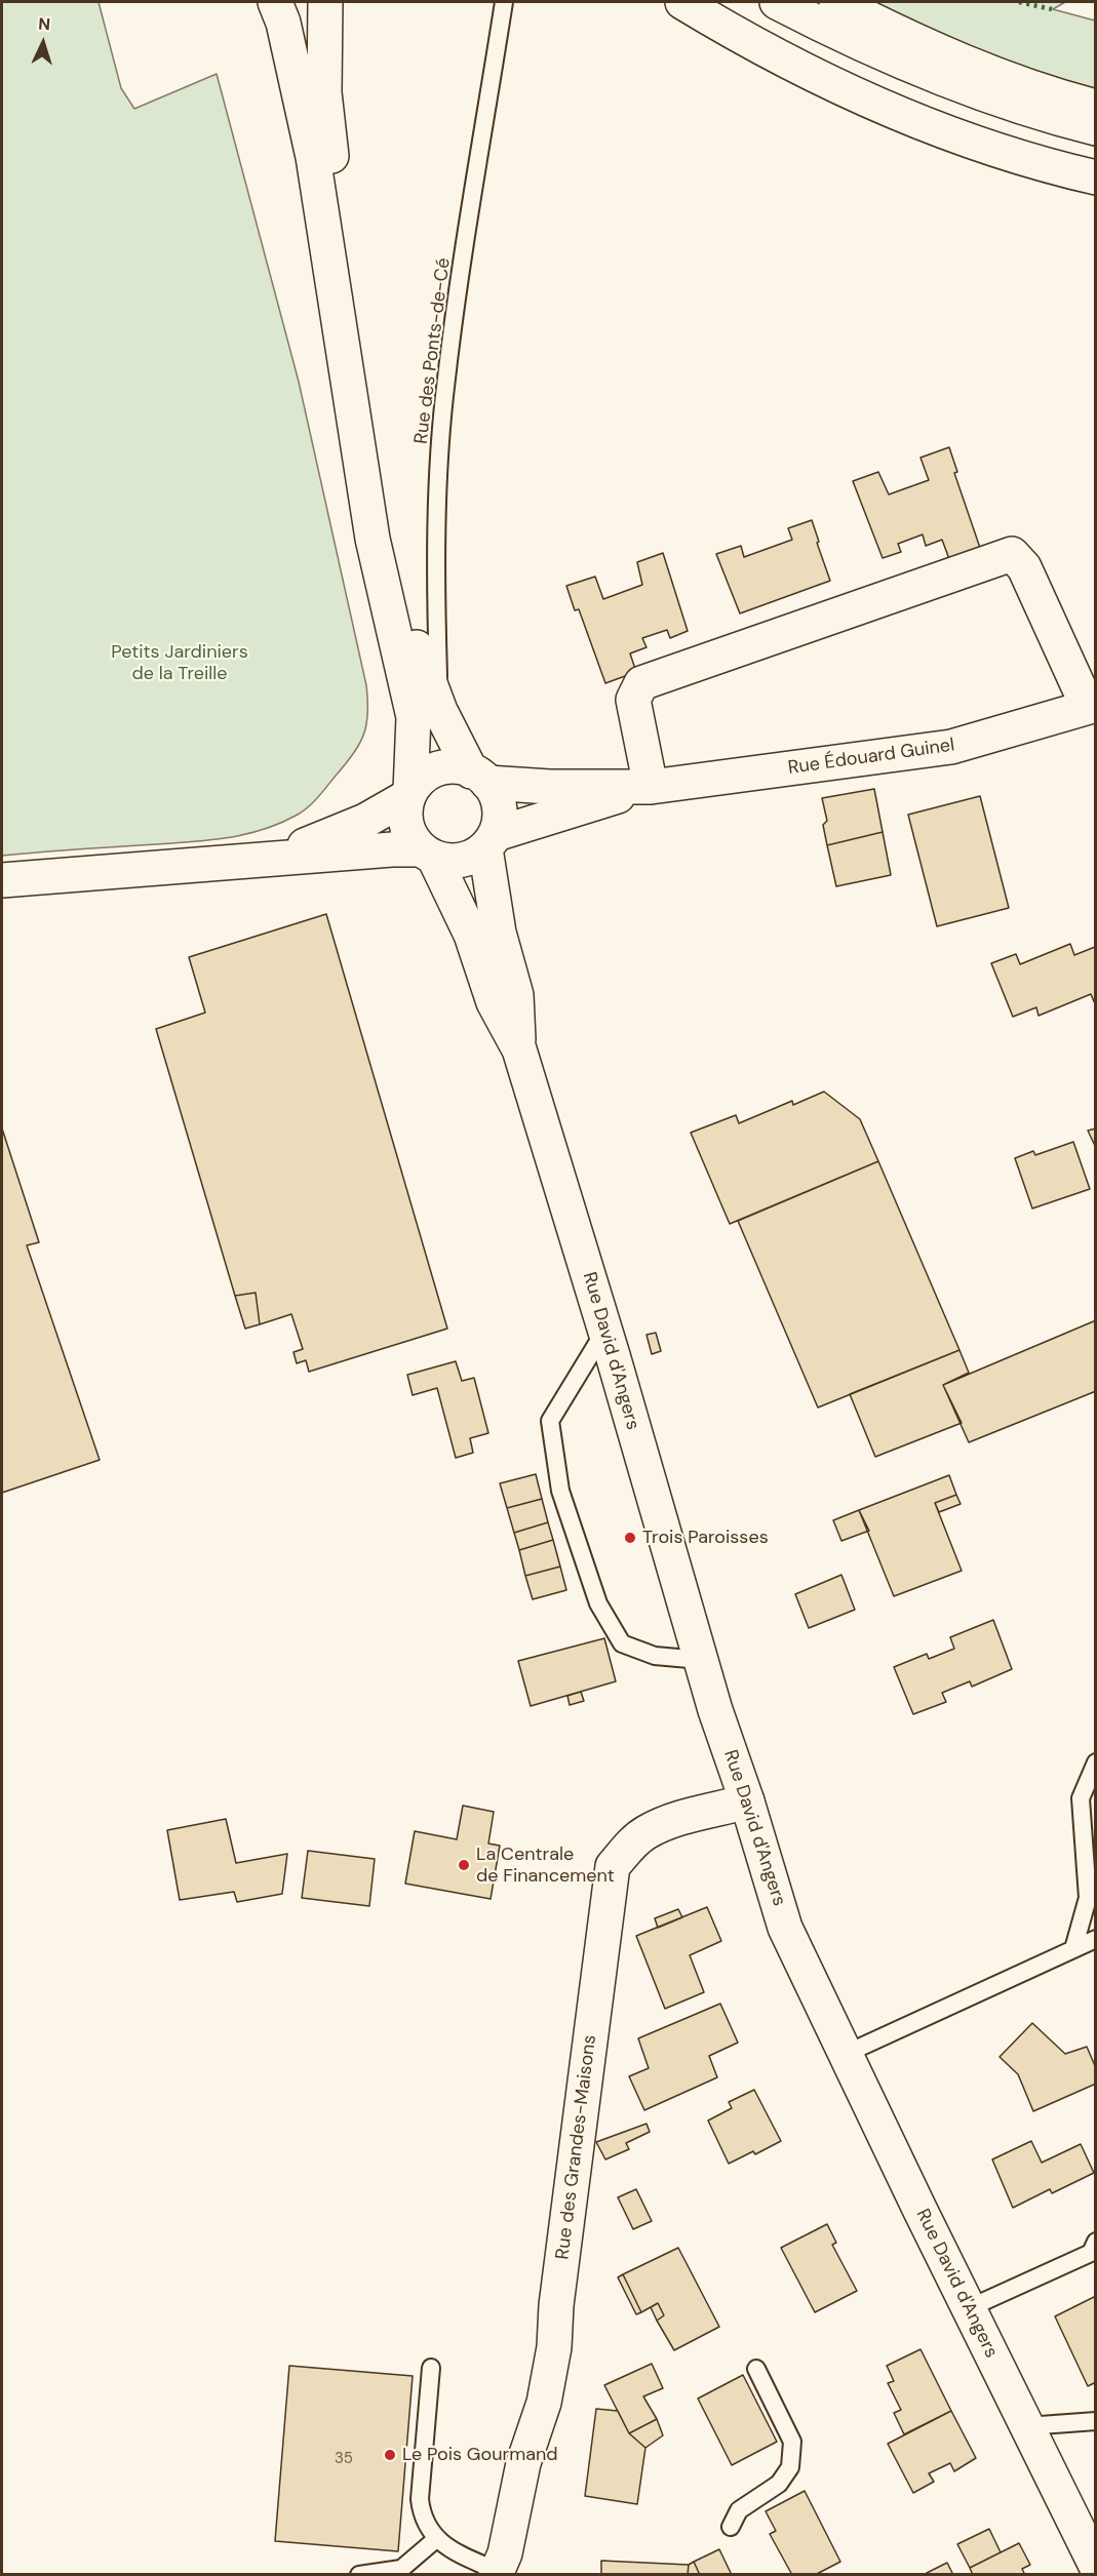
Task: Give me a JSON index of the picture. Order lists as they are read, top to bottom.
{
  "streets": {
    "main road": ["Rue Édouard Guinel", "Rue David d'Angers", "Rue des Grandes-Maisons"],
    "lane": ["Rue des Ponts-de-Cé"]
  },
  "crossings": [
    ["Rue Édouard Guinel", "Rue David d'Angers"],
    ["Rue David d'Angers", "Rue des Grandes-Maisons"]
  ],
  "parks": ["Petits Jardiniers de la Treille"],
  "places": ["Trois Paroisses", "La Centrale de Financement", "Le Pois Gourmand"],
  "house_numbers": ["35"],
  "north": "top"
}
